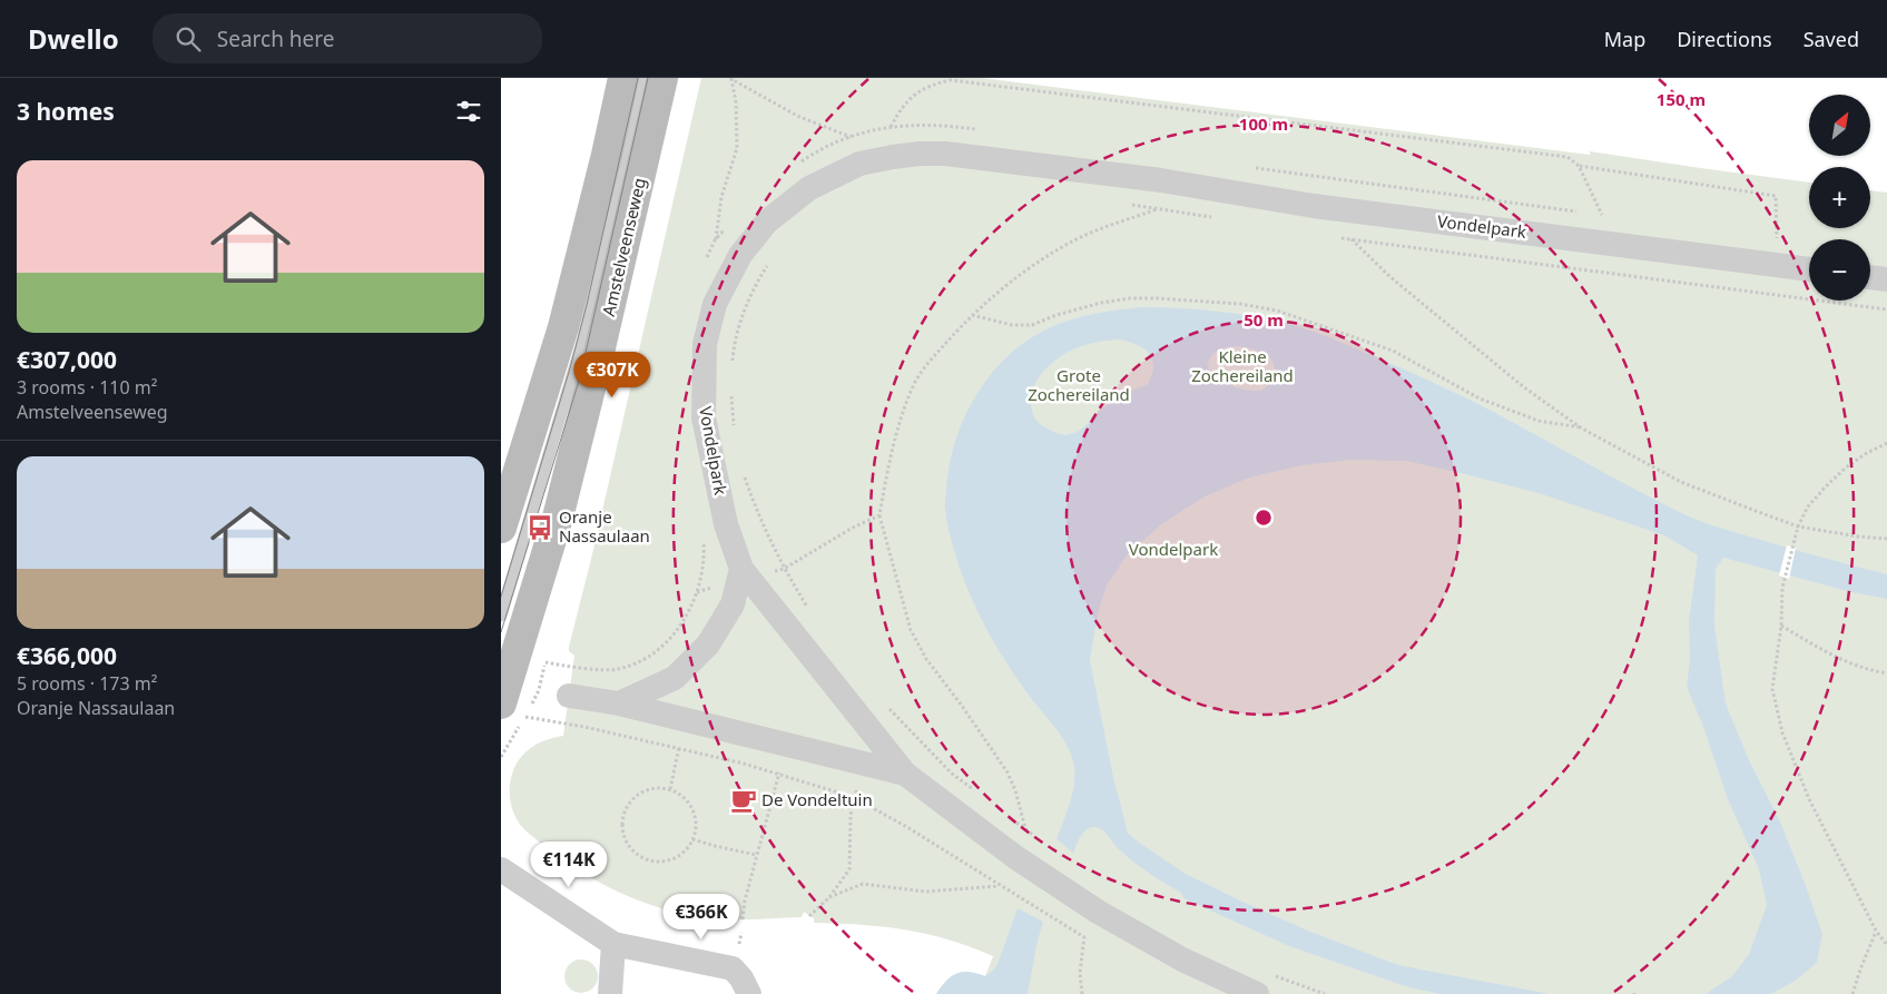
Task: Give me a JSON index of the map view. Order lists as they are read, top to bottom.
{
  "streets": {
    "main road": ["Amstelveenseweg"],
    "street": ["Vondelpark"]
  },
  "parks": ["Kleine Zochereiland", "Grote Zochereiland", "Vondelpark"],
  "places": {
    "bus stop": ["Oranje Nassaulaan"],
    "cafe": ["De Vondeltuin"]
  },
  "north": "top right",
  "page": {
    "header": "Dwello",
    "search": "Search here",
    "nav": ["Map", "Directions", "Saved"],
    "heading": "3 homes",
    "map_buttons": ["+", "−"],
    "list": [
      {
        "name": "€307,000",
        "note": "3 rooms · 110 m² · Amstelveenseweg"
      },
      {
        "name": "€366,000",
        "note": "5 rooms · 173 m² · Oranje Nassaulaan"
      }
    ],
    "price": ["€307K", "€114K", "€366K"]
  },
  "rings": ["150 m", "100 m", "50 m"]
}
